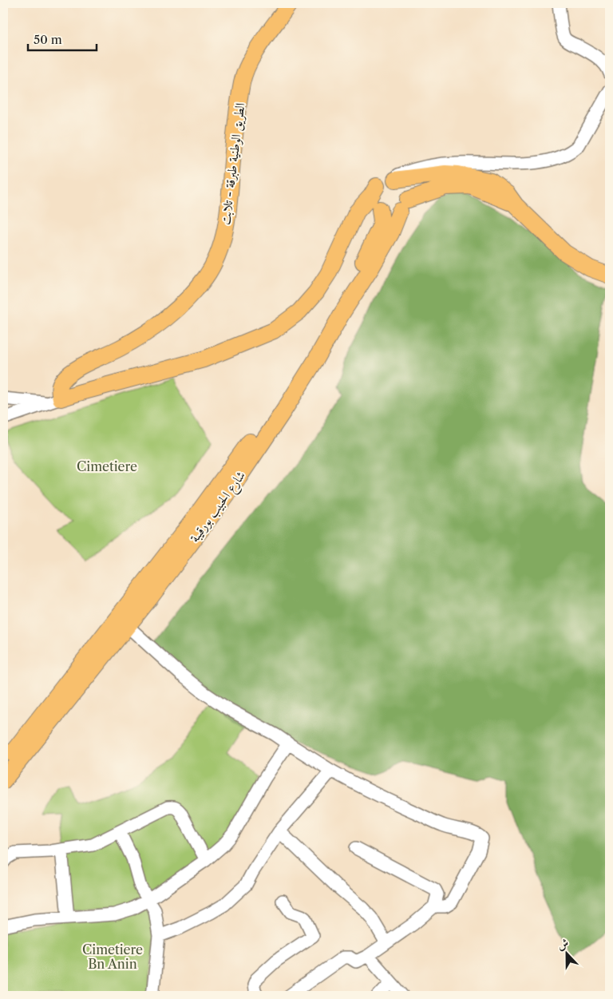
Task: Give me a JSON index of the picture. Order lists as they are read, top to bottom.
{
  "streets": {
    "main road": ["الطريق الوطنية طبرقة - تلابت", "شارع الحبيب بورقيبة"]
  },
  "parks": ["Cimetiere", "Cimetiere Bn Anin"],
  "scale_bar": "50 m",
  "north": "top"
}
